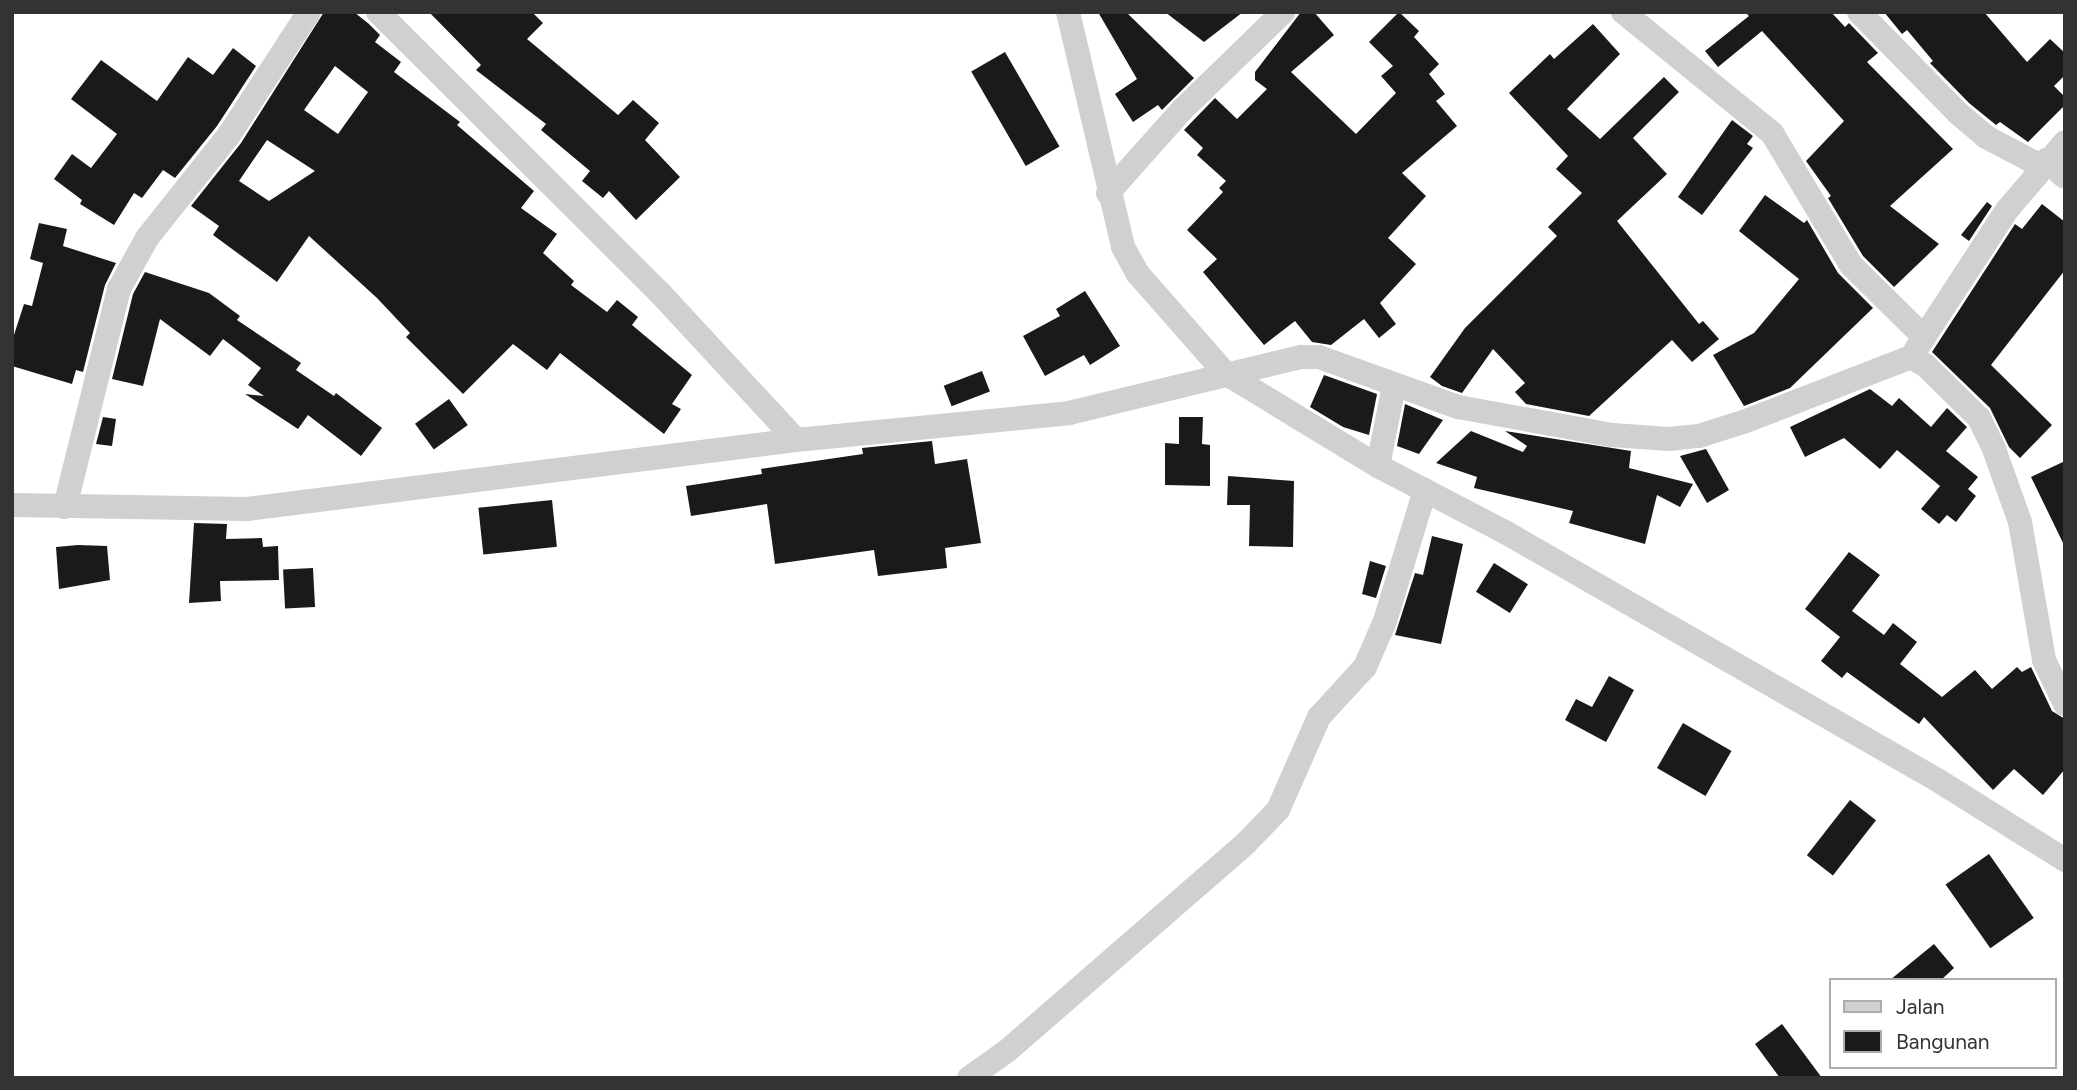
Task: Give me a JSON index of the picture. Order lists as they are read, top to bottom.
{
  "legend": ["Jalan", "Bangunan"]
}
